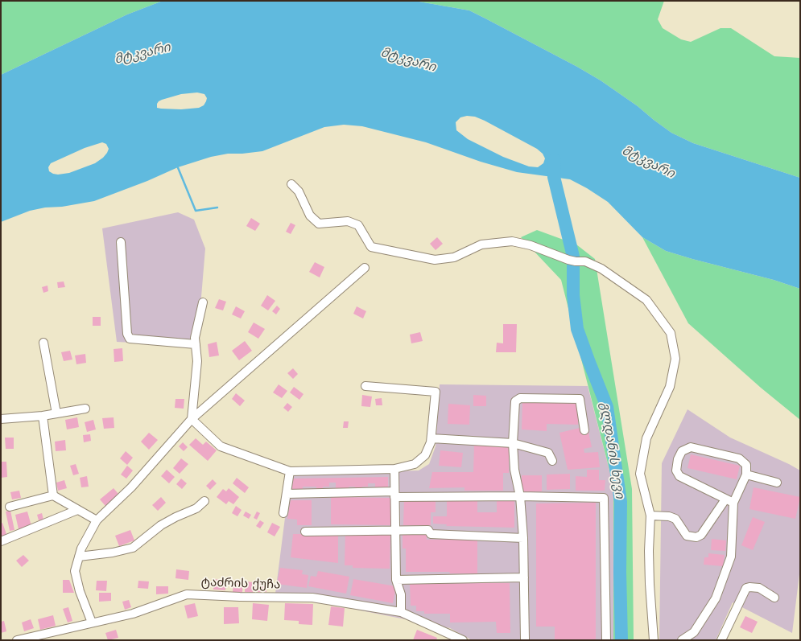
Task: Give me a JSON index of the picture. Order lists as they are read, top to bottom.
{
  "streets": {
    "street": ["ტაძრის ქუჩა"]
  },
  "water": ["მტკვარი", "გლდანის ხევი"]
}
